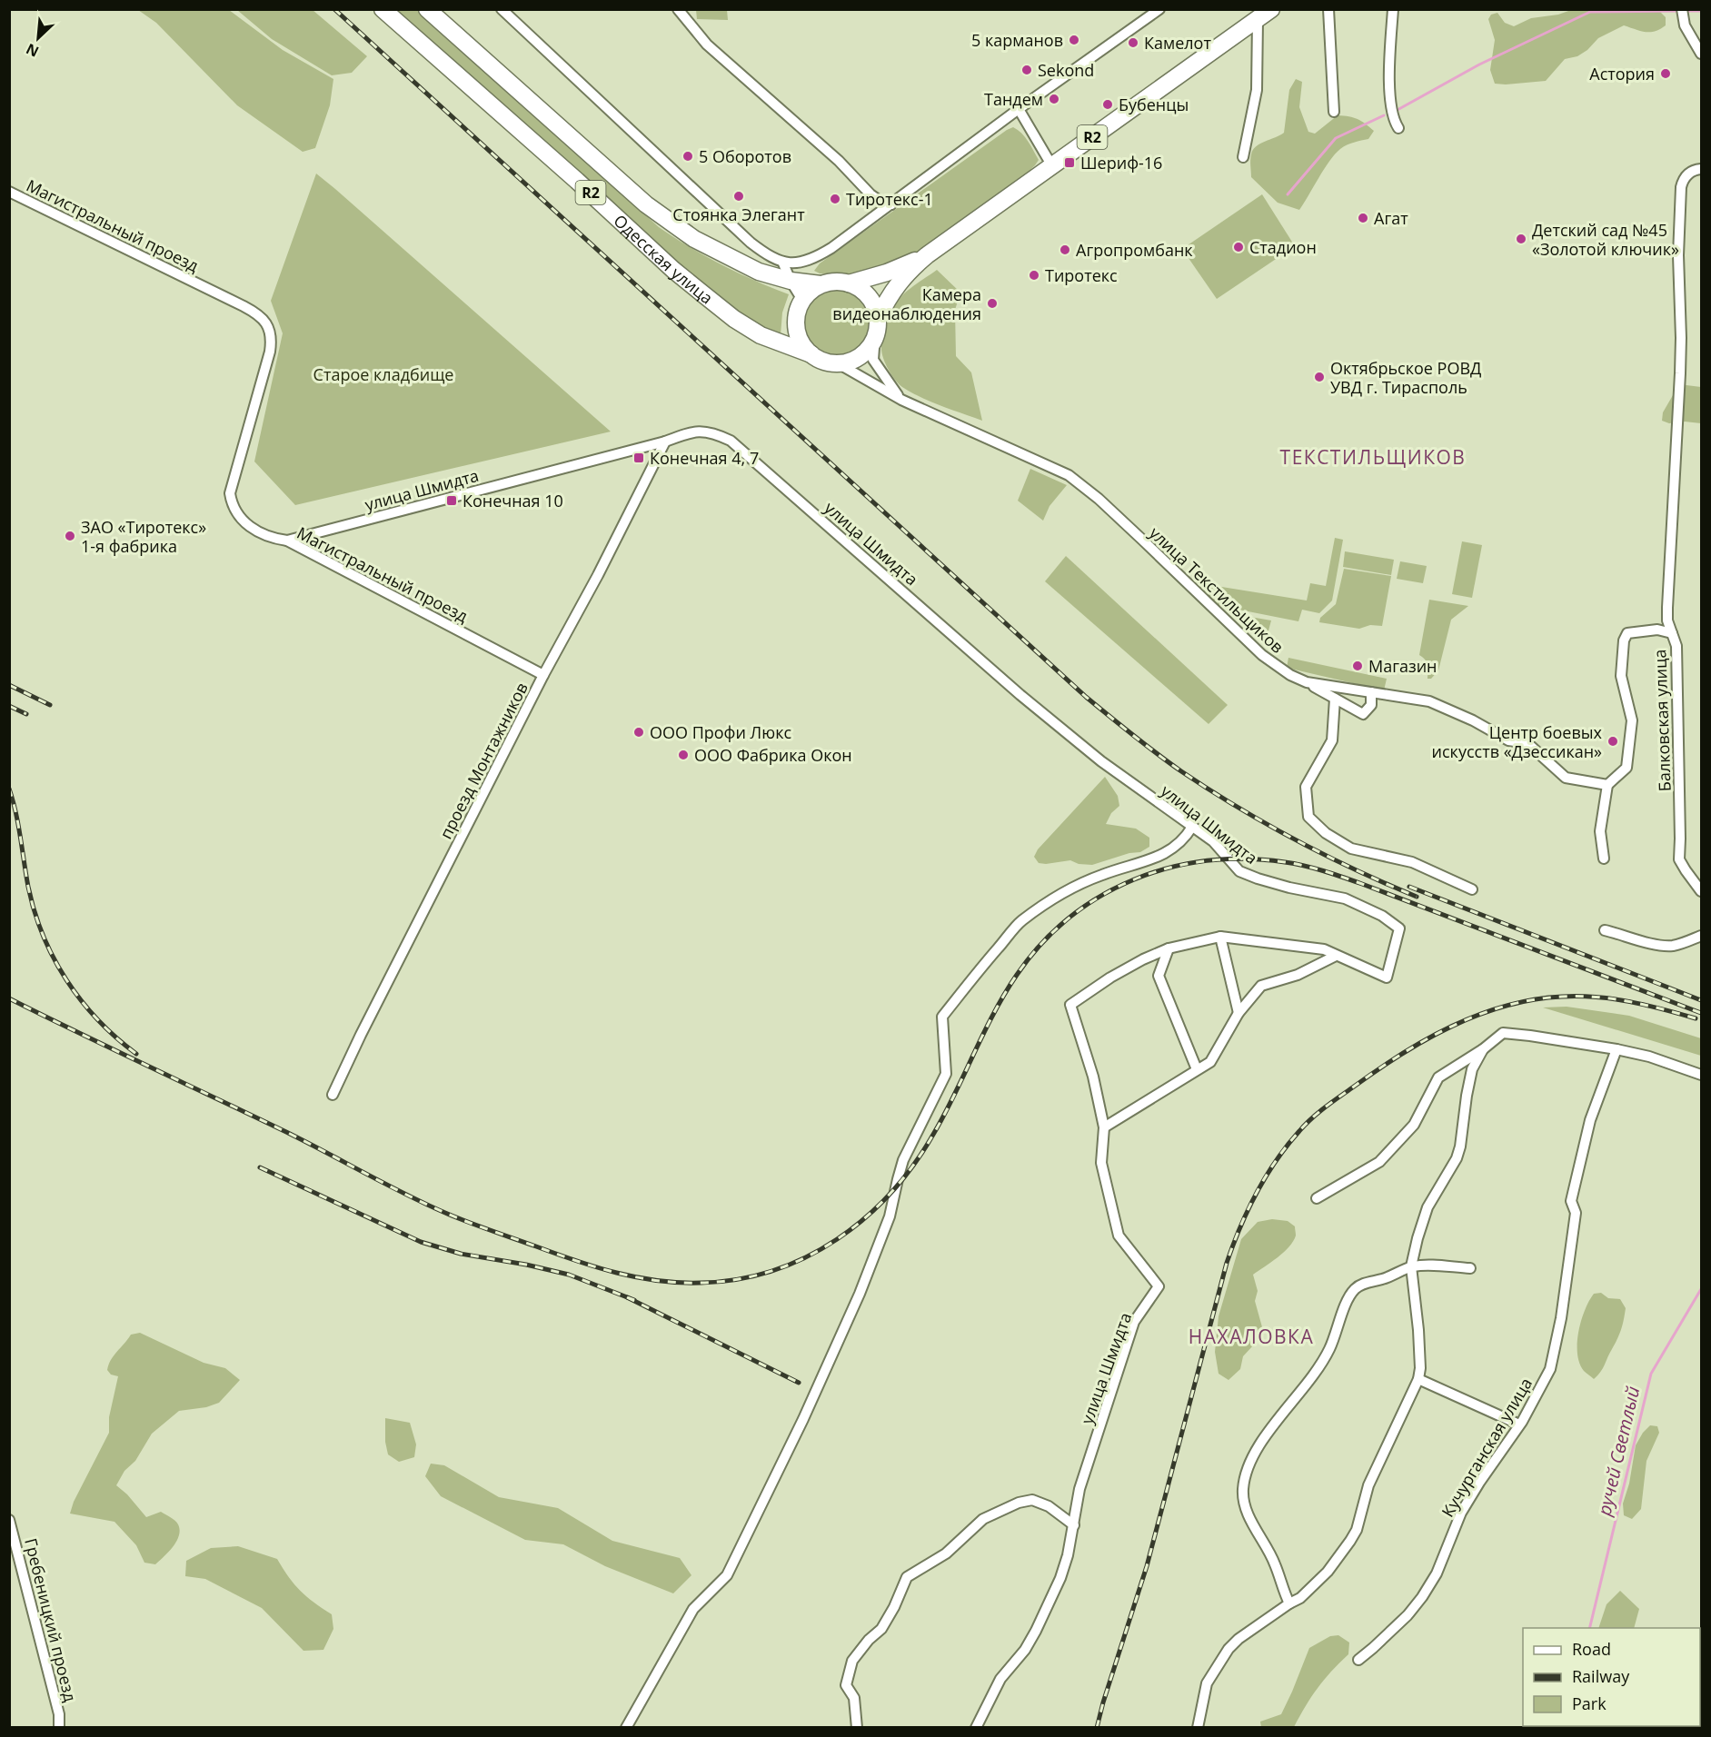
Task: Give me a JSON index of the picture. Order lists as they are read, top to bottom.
{
  "streets": {
    "main road": ["R2", "Одесская улица"],
    "street": [
      "Магистральный проезд",
      "улица Шмидта",
      "улица Текстильщиков",
      "Балковская улица",
      "проезд Монтажников",
      "Кучурганская улица",
      "Гребеницкий проезд"
    ]
  },
  "crossings": [
    ["R2", "Одесская улица"],
    ["R2", "улица Текстильщиков"],
    ["Магистральный проезд", "улица Шмидта"],
    ["Магистральный проезд", "проезд Монтажников"],
    ["Одесская улица", "улица Текстильщиков"],
    ["улица Шмидта", "проезд Монтажников"]
  ],
  "districts": ["ТЕКСТИЛЬЩИКОВ", "НАХАЛОВКА"],
  "water": ["ручей Светлый"],
  "parks": ["Старое кладбище"],
  "places": {
    "other": [
      "5 карманов",
      "Камелот",
      "Sekond",
      "Астория",
      "Тандем",
      "Бубенцы",
      "5 Оборотов",
      "Стоянка Элегант",
      "Тиротекс-1",
      "Агат",
      "Детский сад №45 «Золотой ключик»",
      "Стадион",
      "Агропромбанк",
      "Тиротекс",
      "Камера видеонаблюдения",
      "Октябрьское РОВД УВД г. Тирасполь",
      "ЗАО «Тиротекс» 1-я фабрика",
      "Магазин",
      "ООО Профи Люкс",
      "Центр боевых искусств «Дзессикан»",
      "ООО Фабрика Окон"
    ],
    "transit": ["Шериф-16", "Конечная 4, 7", "Конечная 10"]
  },
  "legend": ["Road", "Railway", "Park"],
  "north": "bottom left"
}
